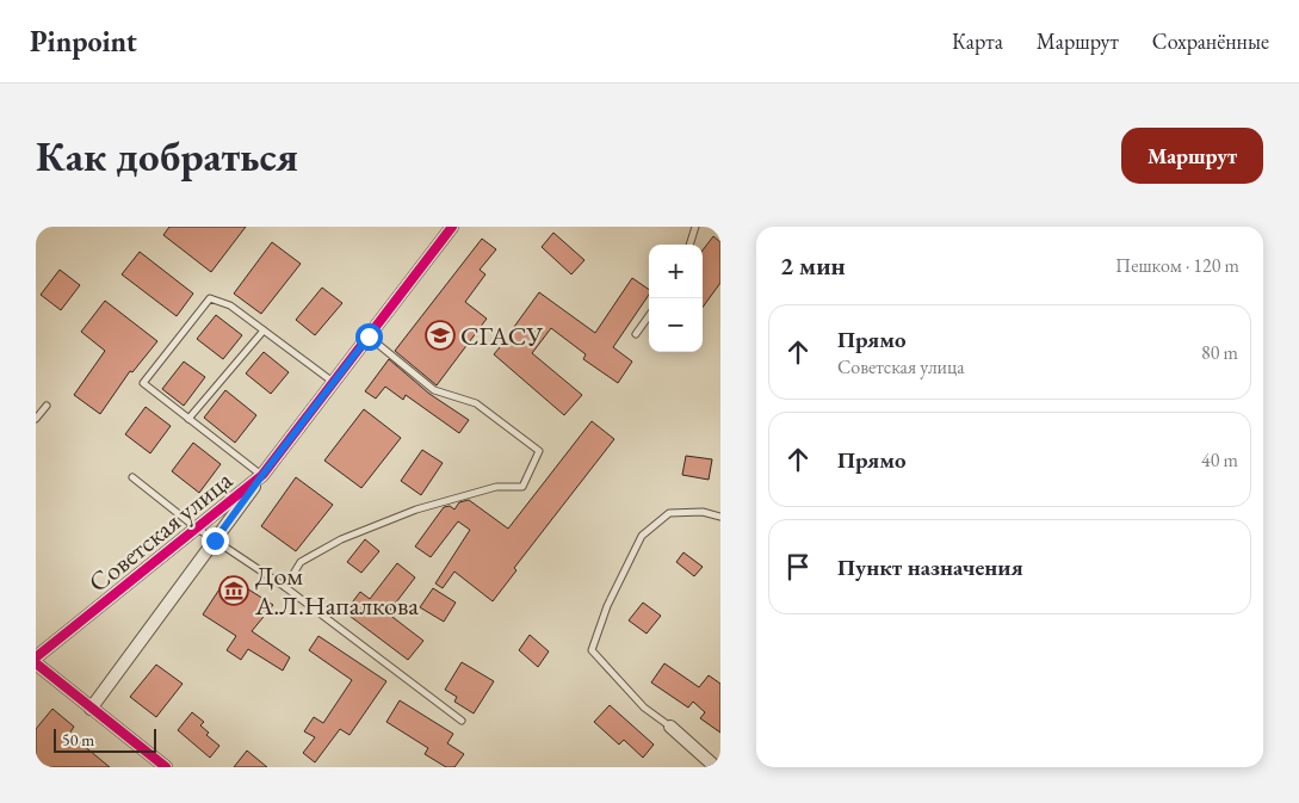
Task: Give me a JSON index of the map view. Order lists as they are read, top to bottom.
{
  "streets": {
    "street": ["Советская улица"]
  },
  "places": {
    "school or university": ["СГАСУ"],
    "museum": ["Дом А.Л.Напалкова"]
  },
  "scale_bar": "50 m",
  "page": {
    "header": "Pinpoint",
    "nav": ["Карта", "Маршрут", "Сохранённые"],
    "buttons": "Маршрут",
    "title": "Как добраться",
    "heading": ["2 мин", "Пешком · 120 m"],
    "map_buttons": ["+", "−"],
    "list": [
      ["Прямо", "Советская улица", "80 m"],
      ["Прямо", "40 m"],
      "Пункт назначения"
    ],
    "scale": "50 m"
  }
}
